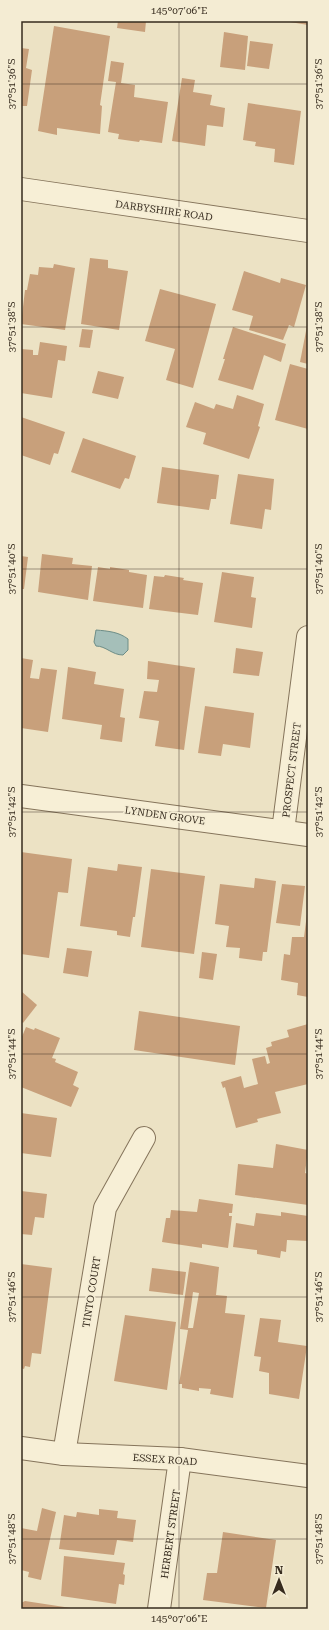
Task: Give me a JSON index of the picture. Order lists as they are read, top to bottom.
{
  "streets": {
    "street": [
      "DARBYSHIRE ROAD",
      "PROSPECT STREET",
      "LYNDEN GROVE",
      "TINTO COURT",
      "ESSEX ROAD",
      "HERBERT STREET"
    ]
  },
  "crossings": [
    ["PROSPECT STREET", "LYNDEN GROVE"],
    ["TINTO COURT", "ESSEX ROAD"],
    ["ESSEX ROAD", "HERBERT STREET"]
  ],
  "north": "top",
  "coordinates": [
    "145°07'06\"E",
    "37°51'36\"S",
    "37°51'38\"S",
    "37°51'40\"S",
    "37°51'42\"S",
    "37°51'44\"S",
    "37°51'46\"S",
    "37°51'48\"S"
  ]
}
